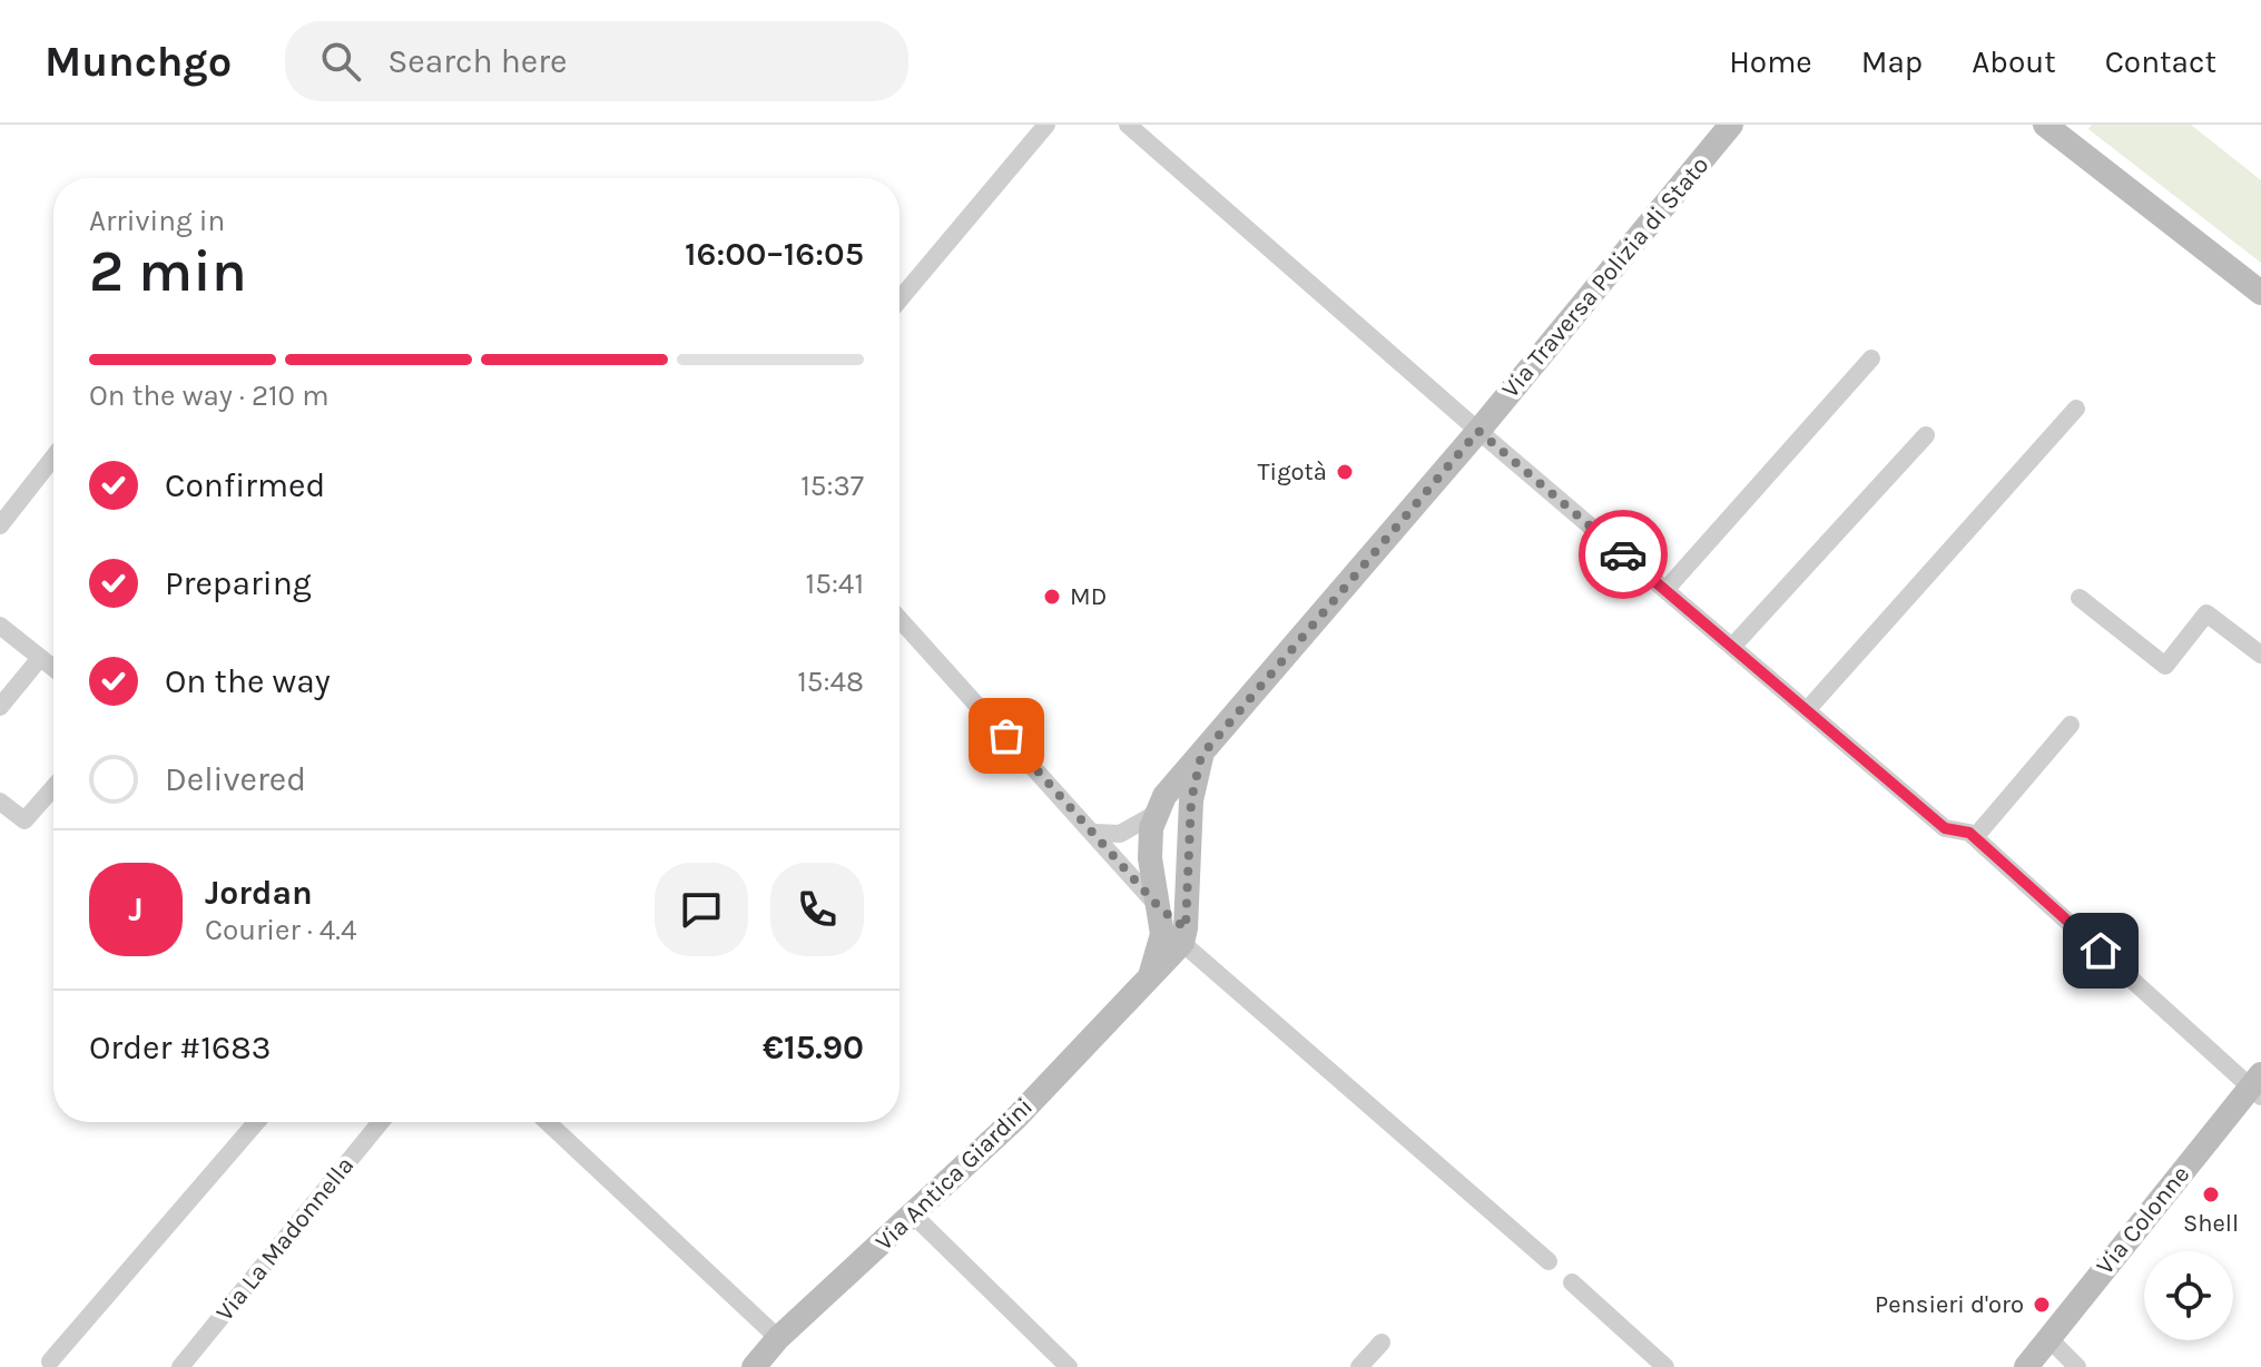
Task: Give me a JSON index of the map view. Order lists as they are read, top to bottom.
{
  "streets": {
    "street": [
      "Via Traversa Polizia di Stato",
      "Via Antica Giardini",
      "Via Colonne",
      "Via La Madonnella"
    ]
  },
  "crossings": [
    ["Via Traversa Polizia di Stato", "Via Antica Giardini"]
  ],
  "places": [
    "Tigotà",
    "MD",
    "Shell",
    "Pensieri d'oro"
  ],
  "page": {
    "header": "Munchgo",
    "search": "Search here",
    "nav": [
      "Home",
      "Map",
      "About",
      "Contact"
    ],
    "heading": ["2 min", "Arriving in", "16:00–16:05"],
    "panel": [
      "Jordan",
      "Courier · 4.4",
      "Order #1683",
      "€15.90"
    ],
    "bar": "On the way · 210 m",
    "list": [
      ["Confirmed", "15:37"],
      ["Preparing", "15:41"],
      ["On the way", "15:48"],
      "Delivered"
    ],
    "round": "J"
  }
}
